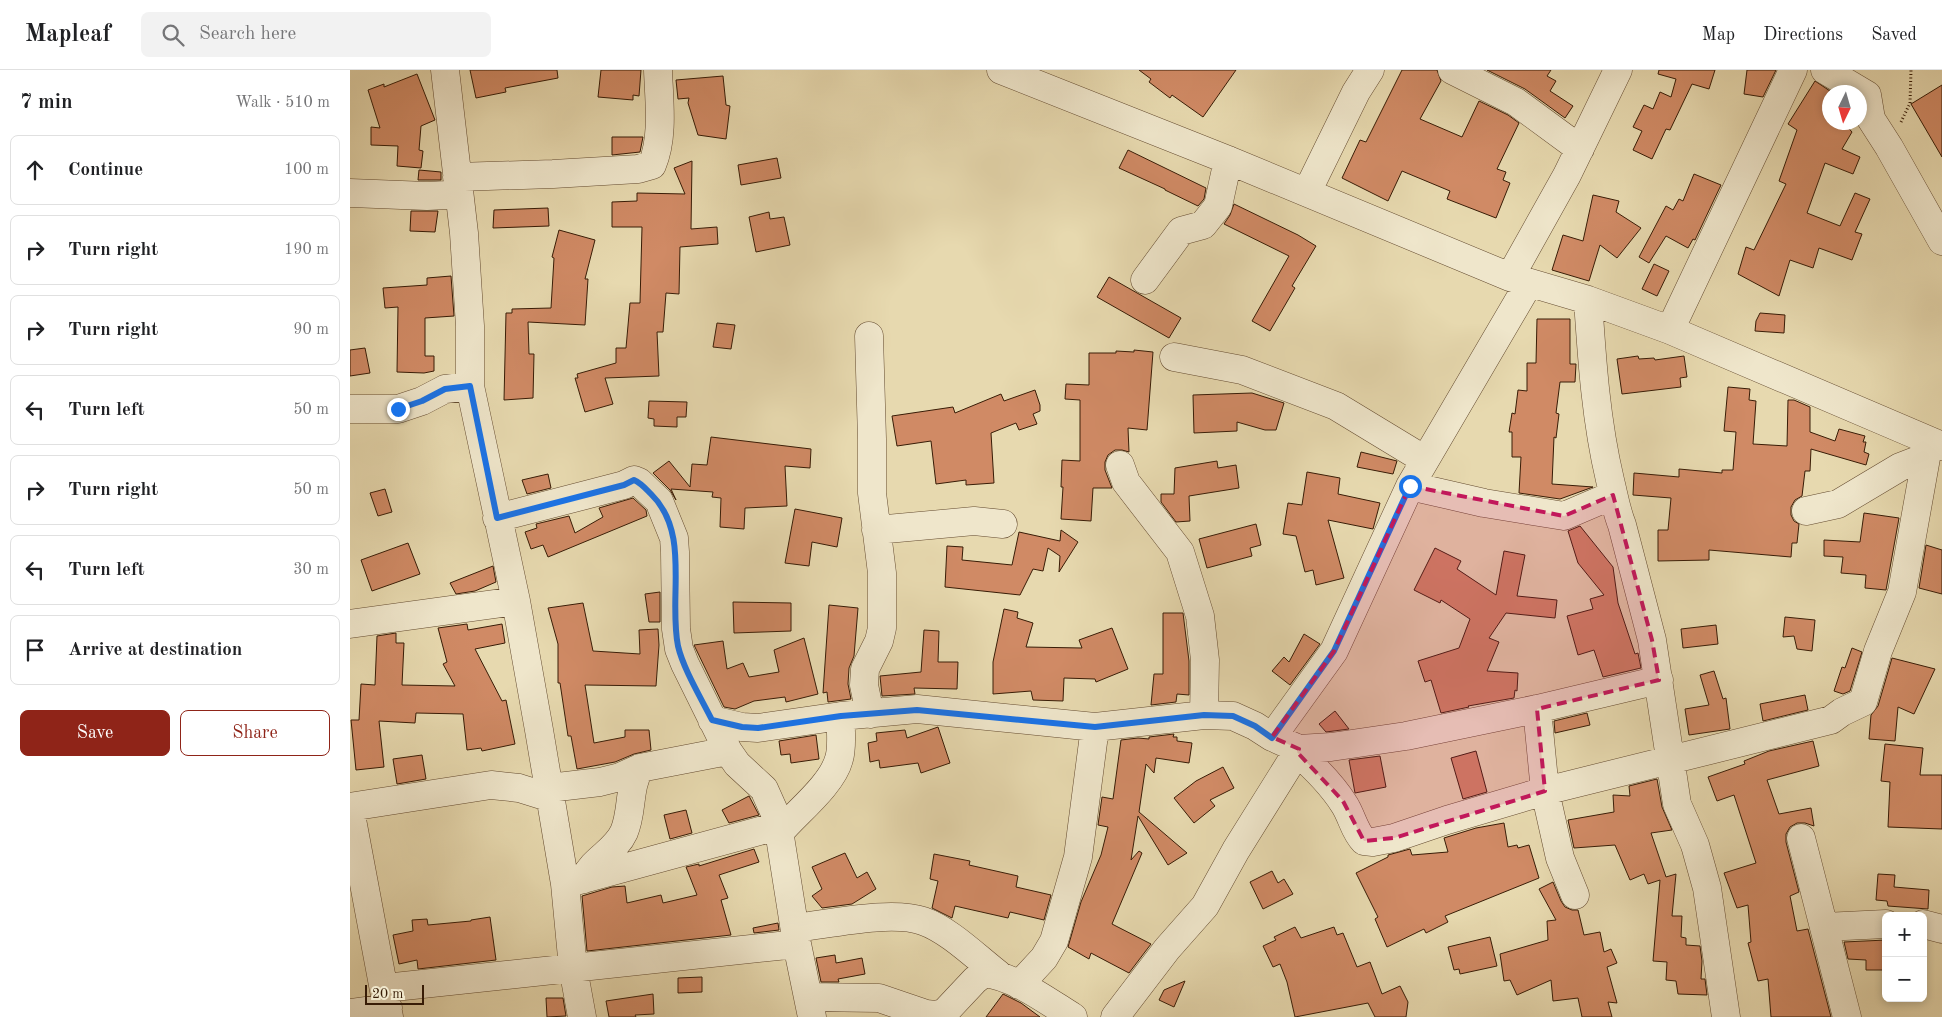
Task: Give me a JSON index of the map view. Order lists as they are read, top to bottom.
{
  "scale_bar": "20 m",
  "north": "bottom",
  "page": {
    "header": "Mapleaf",
    "search": "Search here",
    "nav": ["Map", "Directions", "Saved"],
    "heading": ["7 min", "Walk · 510 m"],
    "list": [
      ["Continue", "100 m"],
      ["Turn right", "190 m"],
      ["Turn right", "90 m"],
      ["Turn left", "50 m"],
      ["Turn right", "50 m"],
      ["Turn left", "30 m"],
      "Arrive at destination"
    ],
    "buttons": ["Save", "Share"],
    "map_buttons": ["+", "−"],
    "scale": "20 m"
  }
}
